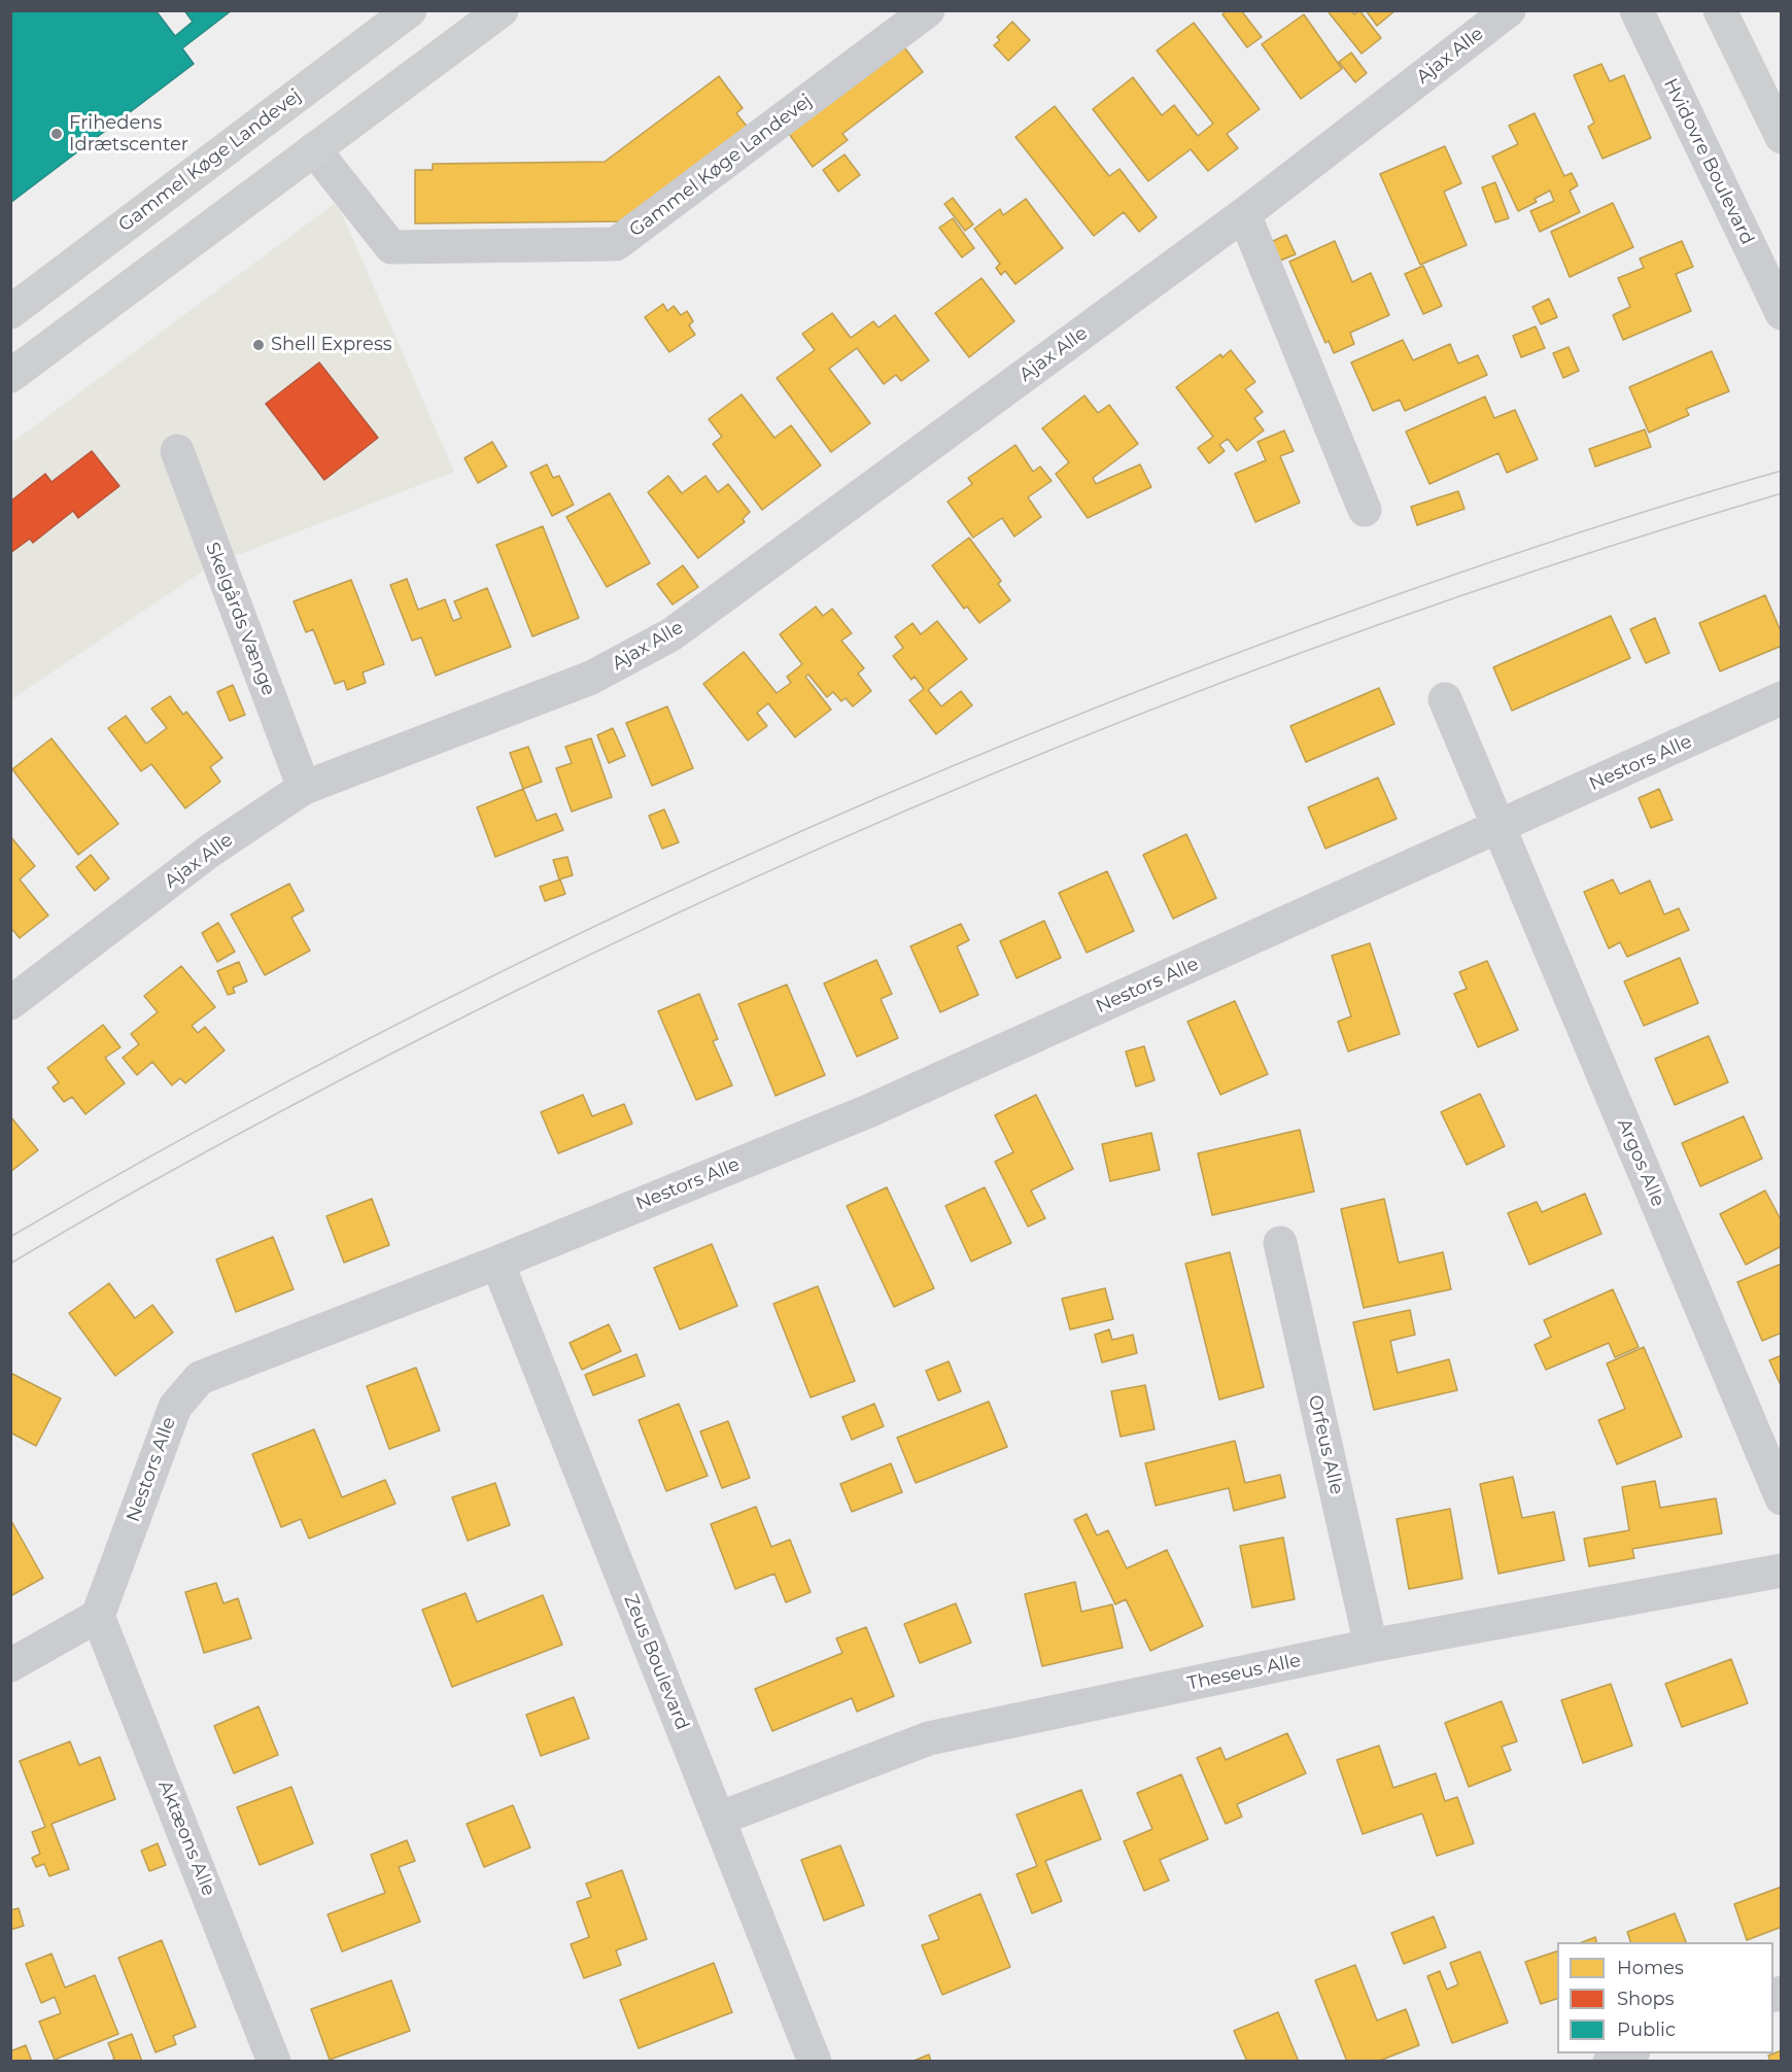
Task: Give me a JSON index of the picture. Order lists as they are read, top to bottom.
{
  "streets": {
    "main road": ["Gammel Køge Landevej"],
    "street": [
      "Ajax Alle",
      "Hvidovre Boulevard",
      "Skelgårds Vænge",
      "Nestors Alle",
      "Argos Alle",
      "Orfeus Alle",
      "Zeus Boulevard",
      "Theseus Alle",
      "Aktæons Alle"
    ]
  },
  "crossings": [
    ["Ajax Alle", "Skelgårds Vænge"],
    ["Nestors Alle", "Argos Alle"],
    ["Nestors Alle", "Zeus Boulevard"],
    ["Nestors Alle", "Aktæons Alle"],
    ["Orfeus Alle", "Theseus Alle"],
    ["Zeus Boulevard", "Theseus Alle"]
  ],
  "places": ["Frihedens Idrætscenter", "Shell Express"],
  "legend": ["Homes", "Shops", "Public"]
}
